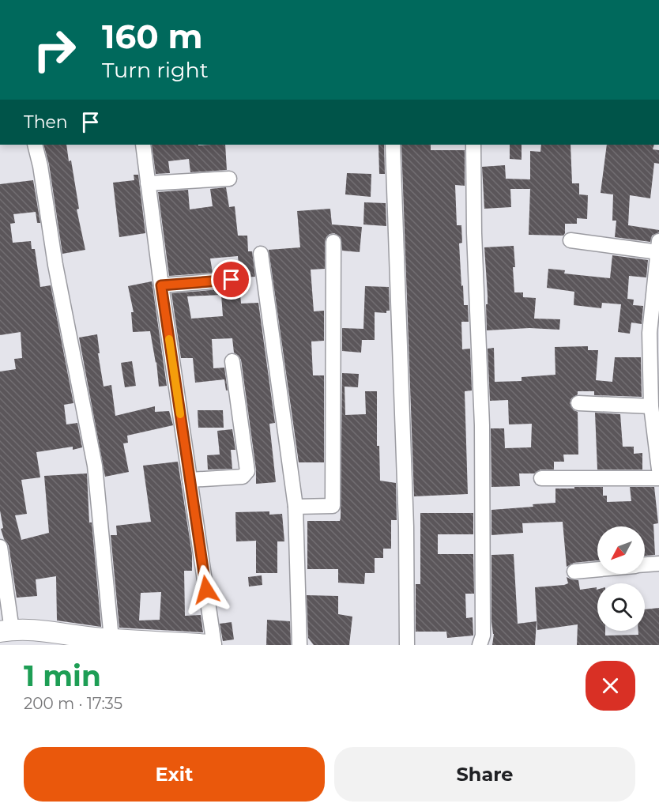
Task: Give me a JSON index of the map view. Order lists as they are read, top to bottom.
{
  "north": "bottom left",
  "page": {
    "turn": ["160 m", "Turn right"],
    "then": "Then",
    "heading": ["1 min", "200 m · 17:35"],
    "buttons": ["Exit", "Share"]
  }
}
